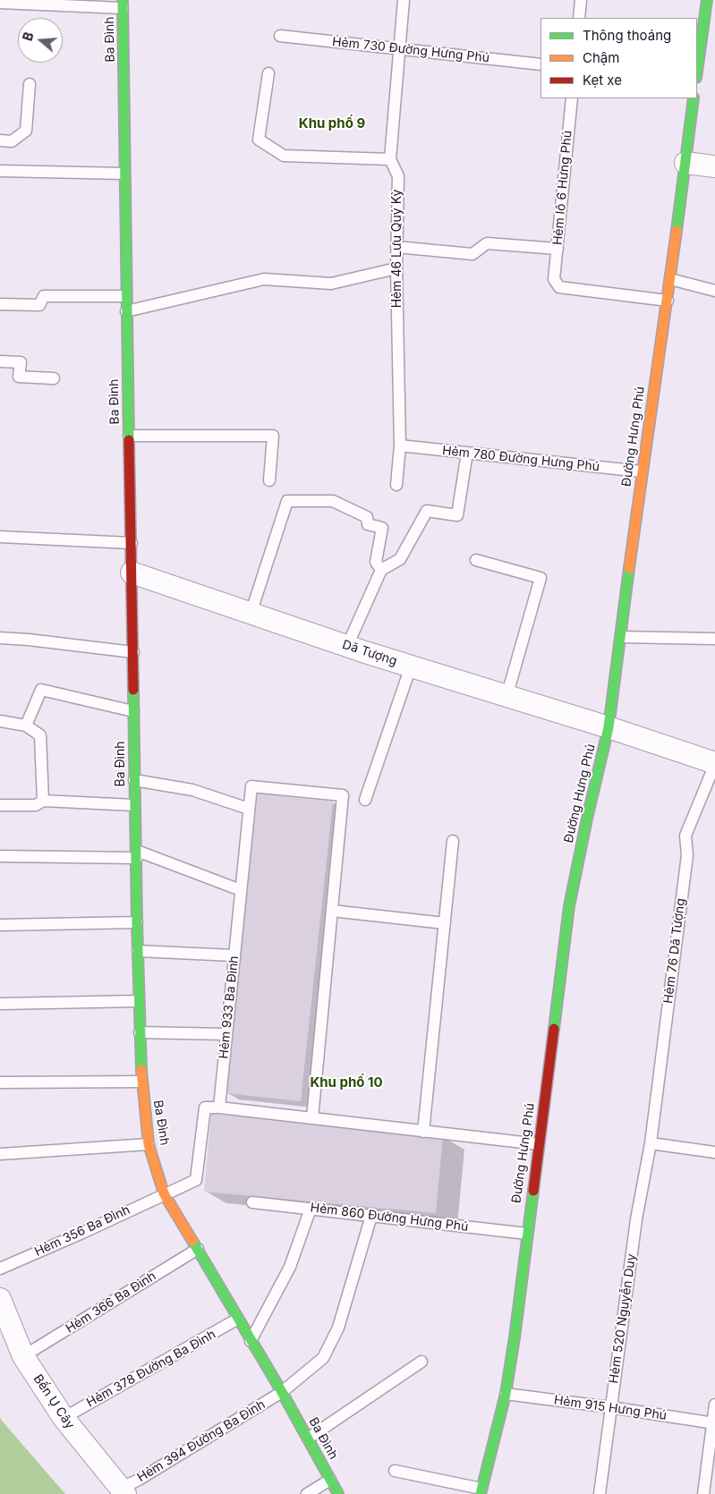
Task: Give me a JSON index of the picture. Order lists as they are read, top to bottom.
{
  "streets": {
    "street": [
      "Ba Đình",
      "Đường Hưng Phú",
      "Dã Tượng",
      "Bến Ụ Cây"
    ],
    "lane": [
      "Hẻm 730 Đường Hưng Phú",
      "Hẻm lô 6 Hưng Phú",
      "Hẻm 46 Lưu Quý Kỳ",
      "Hẻm 780 Đường Hưng Phú",
      "Hẻm 76 Dã Tượng",
      "Hẻm 933 Ba Đình",
      "Hẻm 860 Đường Hưng Phú",
      "Hẻm 356 Ba Đình",
      "Hẻm 366 Ba Đình",
      "Hẻm 520 Nguyễn Duy",
      "Hẻm 378 Đường Ba Đình",
      "Hẻm 915 Hưng Phú",
      "Hẻm 394 Đường Ba Đình"
    ]
  },
  "crossings": [
    ["Ba Đình", "Dã Tượng"],
    ["Ba Đình", "Hẻm 356 Ba Đình"],
    ["Ba Đình", "Hẻm 366 Ba Đình"],
    ["Ba Đình", "Hẻm 378 Đường Ba Đình"],
    ["Ba Đình", "Hẻm 394 Đường Ba Đình"],
    ["Hẻm 730 Đường Hưng Phú", "Hẻm 46 Lưu Quý Kỳ"],
    ["Hẻm lô 6 Hưng Phú", "Đường Hưng Phú"],
    ["Hẻm 46 Lưu Quý Kỳ", "Hẻm 780 Đường Hưng Phú"],
    ["Đường Hưng Phú", "Hẻm 780 Đường Hưng Phú"],
    ["Đường Hưng Phú", "Dã Tượng"],
    ["Đường Hưng Phú", "Hẻm 860 Đường Hưng Phú"],
    ["Đường Hưng Phú", "Hẻm 915 Hưng Phú"],
    ["Dã Tượng", "Hẻm 76 Dã Tượng"],
    ["Hẻm 76 Dã Tượng", "Hẻm 520 Nguyễn Duy"],
    ["Hẻm 860 Đường Hưng Phú", "Hẻm 394 Đường Ba Đình"],
    ["Hẻm 366 Ba Đình", "Bến Ụ Cây"],
    ["Hẻm 520 Nguyễn Duy", "Hẻm 915 Hưng Phú"],
    ["Hẻm 378 Đường Ba Đình", "Bến Ụ Cây"],
    ["Bến Ụ Cây", "Hẻm 394 Đường Ba Đình"]
  ],
  "districts": ["Khu phố 9", "Khu phố 10"],
  "legend": ["Thông thoáng", "Chậm", "Kẹt xe"],
  "north": "left"
}
